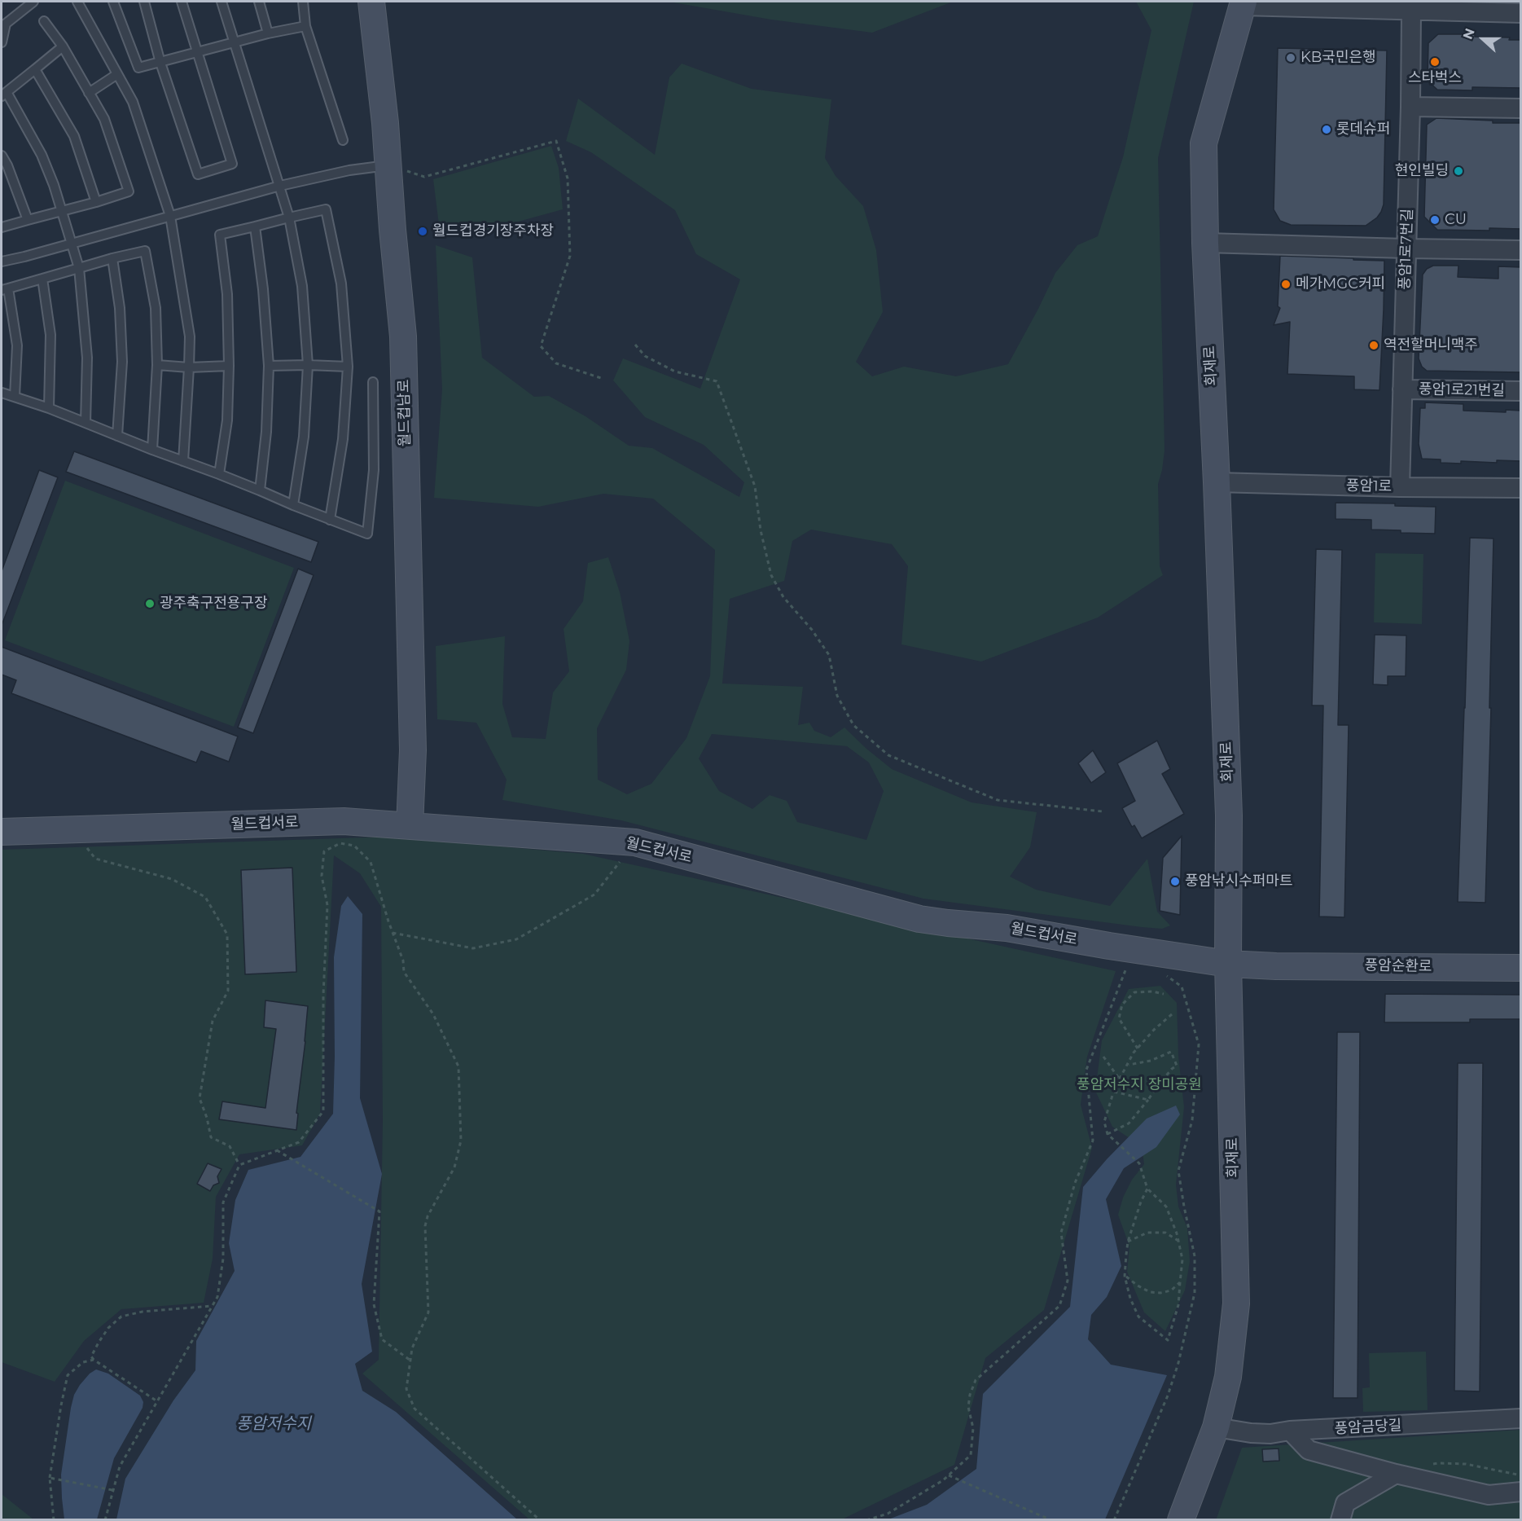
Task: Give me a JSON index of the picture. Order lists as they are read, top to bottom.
{
  "streets": {
    "street": [
      "풍암1로7번길",
      "회재로",
      "풍암1로21번길",
      "월드컵남로",
      "풍암1로",
      "월드컵서로",
      "풍암순환로",
      "풍암금당길"
    ]
  },
  "crossings": [
    ["풍암1로7번길", "풍암1로21번길"],
    ["풍암1로7번길", "풍암1로"],
    ["회재로", "풍암1로"],
    ["회재로", "월드컵서로"],
    ["회재로", "풍암금당길"],
    ["월드컵남로", "월드컵서로"],
    ["월드컵서로", "풍암순환로"]
  ],
  "water": ["풍암저수지"],
  "parks": ["풍암저수지 장미공원"],
  "places": [
    "KB국민은행",
    "스타벅스",
    "롯데슈퍼",
    "현인빌딩",
    "CU",
    "월드컵경기장주차장",
    "메가MGC커피",
    "역전할머니맥주",
    "광주축구전용구장",
    "풍암낚시수퍼마트"
  ],
  "north": "left"
}
